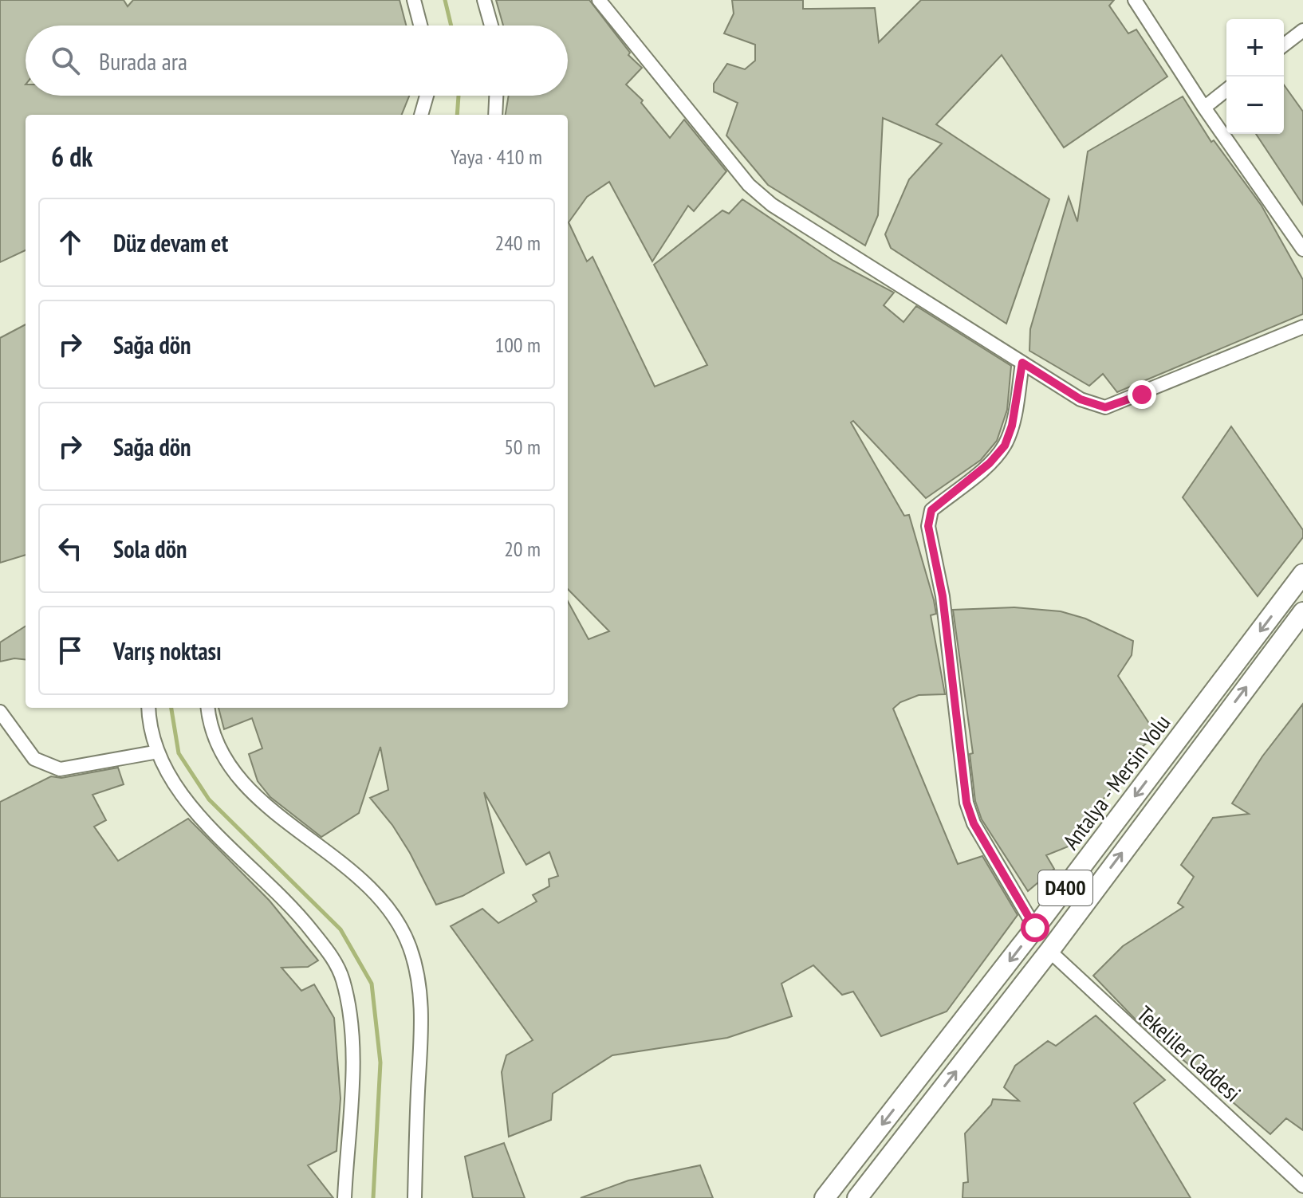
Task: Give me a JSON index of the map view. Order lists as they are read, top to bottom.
{
  "streets": {
    "highway": ["Antalya - Mersin Yolu", "D400"],
    "street": ["Tekeliler Caddesi"]
  },
  "crossings": [
    ["D400", "Tekeliler Caddesi"]
  ],
  "page": {
    "map_buttons": ["+", "−"],
    "search": "Burada ara",
    "heading": ["6 dk", "Yaya · 410 m"],
    "list": [
      ["Düz devam et", "240 m"],
      ["Sağa dön", "100 m"],
      ["Sağa dön", "50 m"],
      ["Sola dön", "20 m"],
      "Varış noktası"
    ]
  }
}
